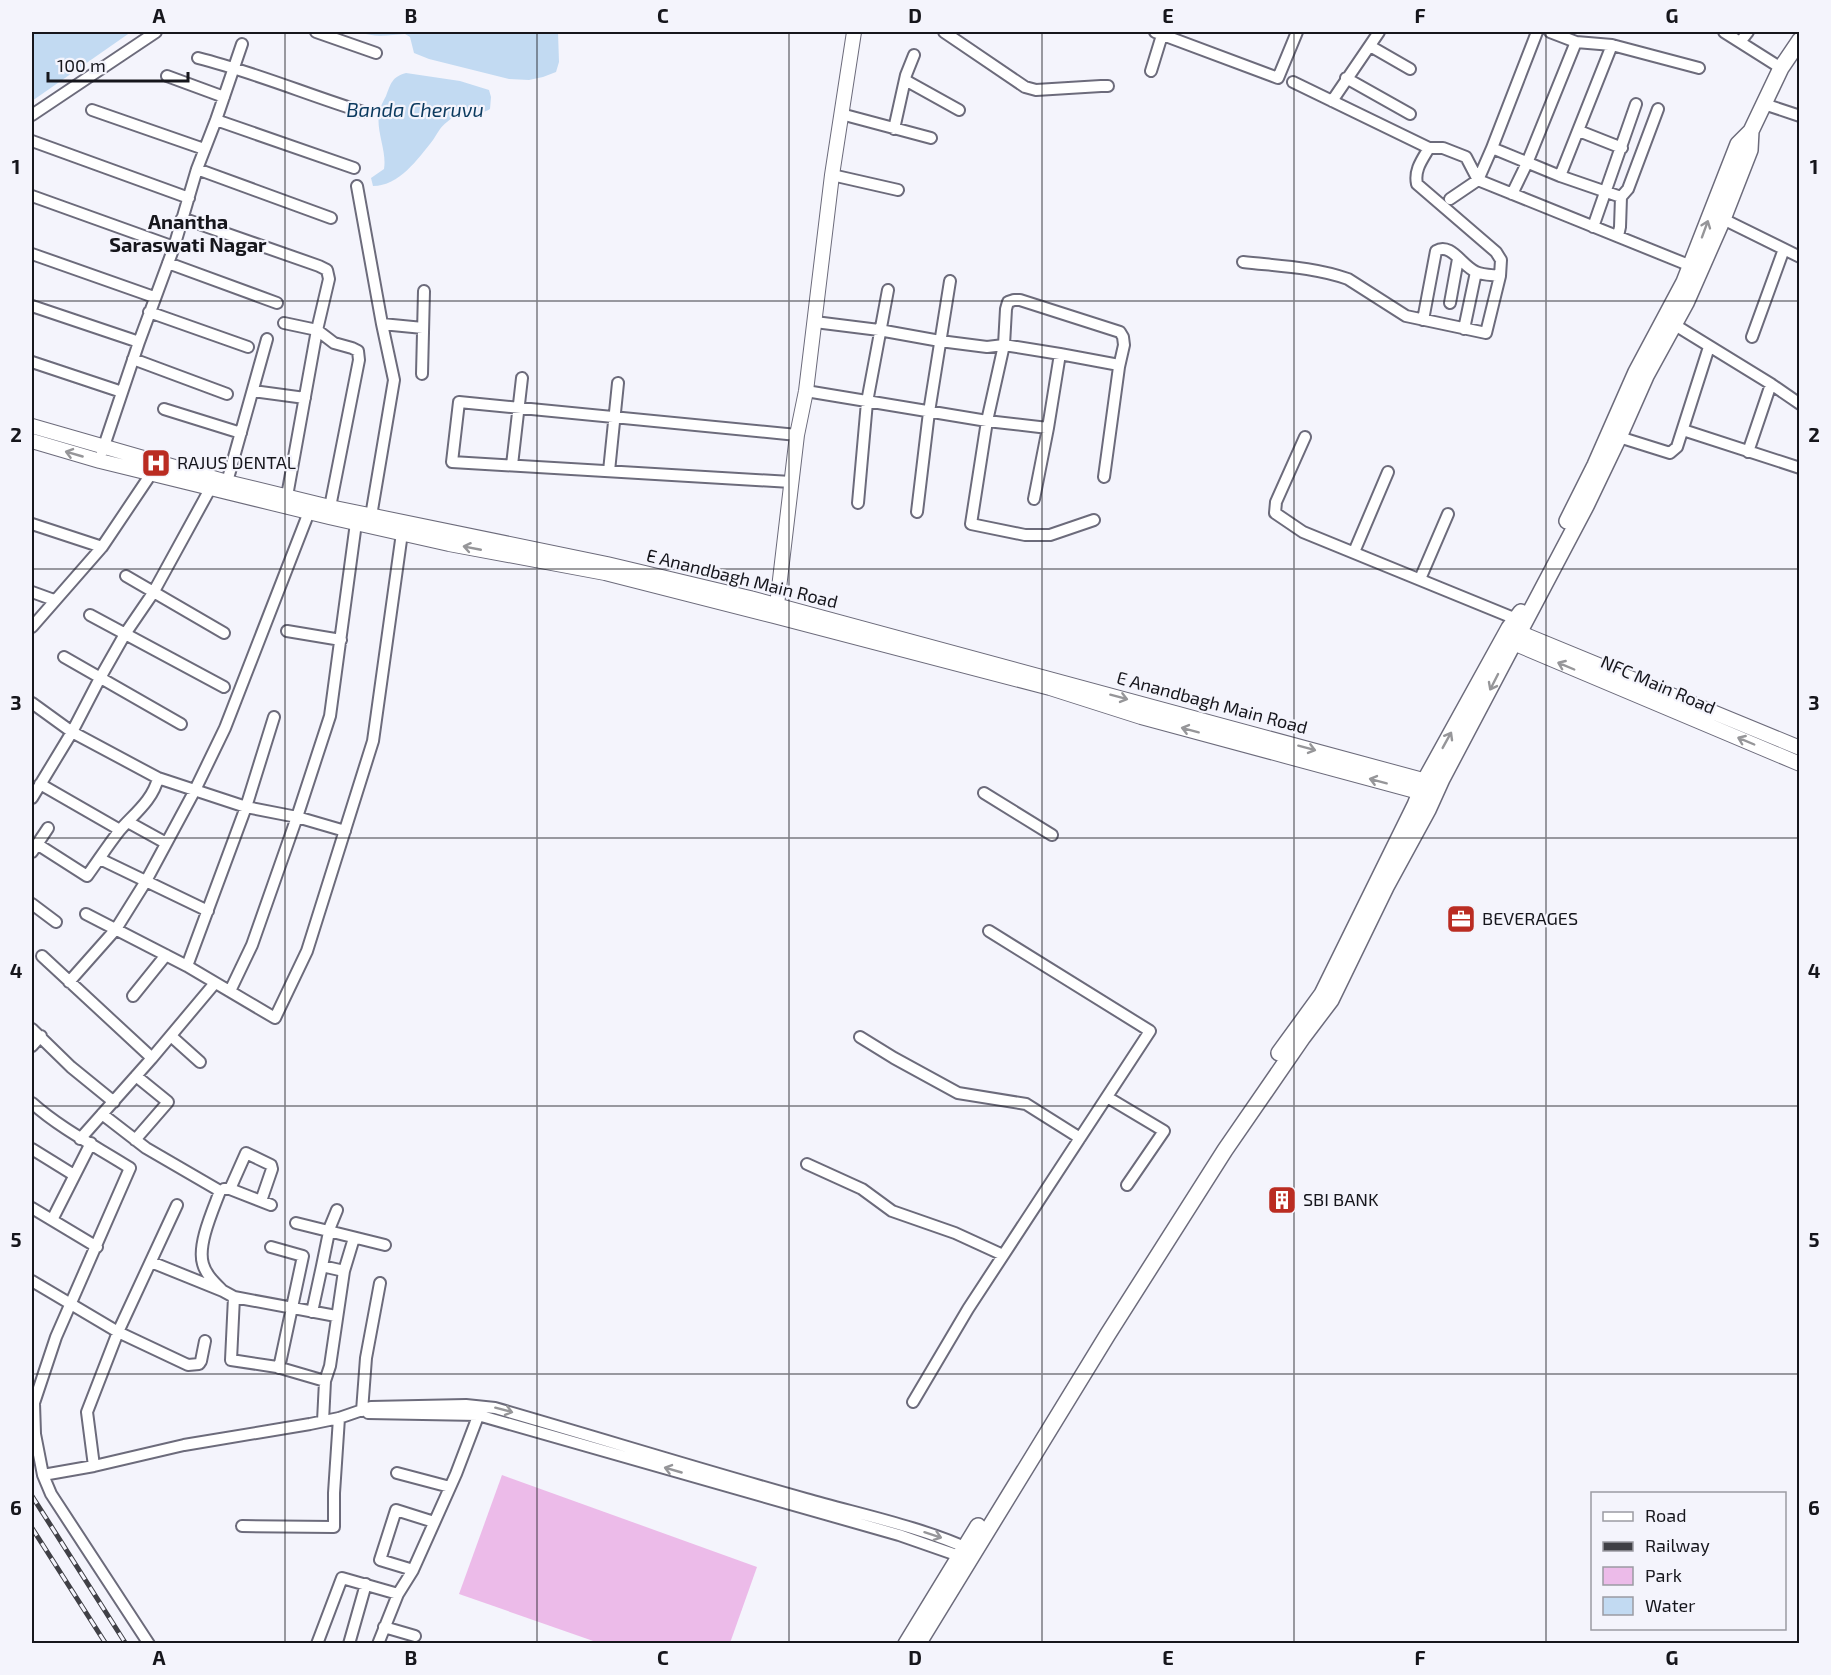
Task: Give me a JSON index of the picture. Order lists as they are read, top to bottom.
{
  "streets": {
    "street": ["E Anandbagh Main Road", "NFC Main Road"]
  },
  "districts": ["Anantha Saraswati Nagar"],
  "water": ["Banda Cheruvu"],
  "places": {
    "hospital": ["RAJUS DENTAL"],
    "office": ["BEVERAGES"],
    "building": ["SBI BANK"]
  },
  "legend": [
    "Road",
    "Railway",
    "Park",
    "Water"
  ],
  "scale_bar": "100 m",
  "grid": {
    "columns": [
      "A",
      "B",
      "C",
      "D",
      "E",
      "F",
      "G"
    ],
    "rows": [
      "1",
      "2",
      "3",
      "4",
      "5",
      "6"
    ]
  }
}
